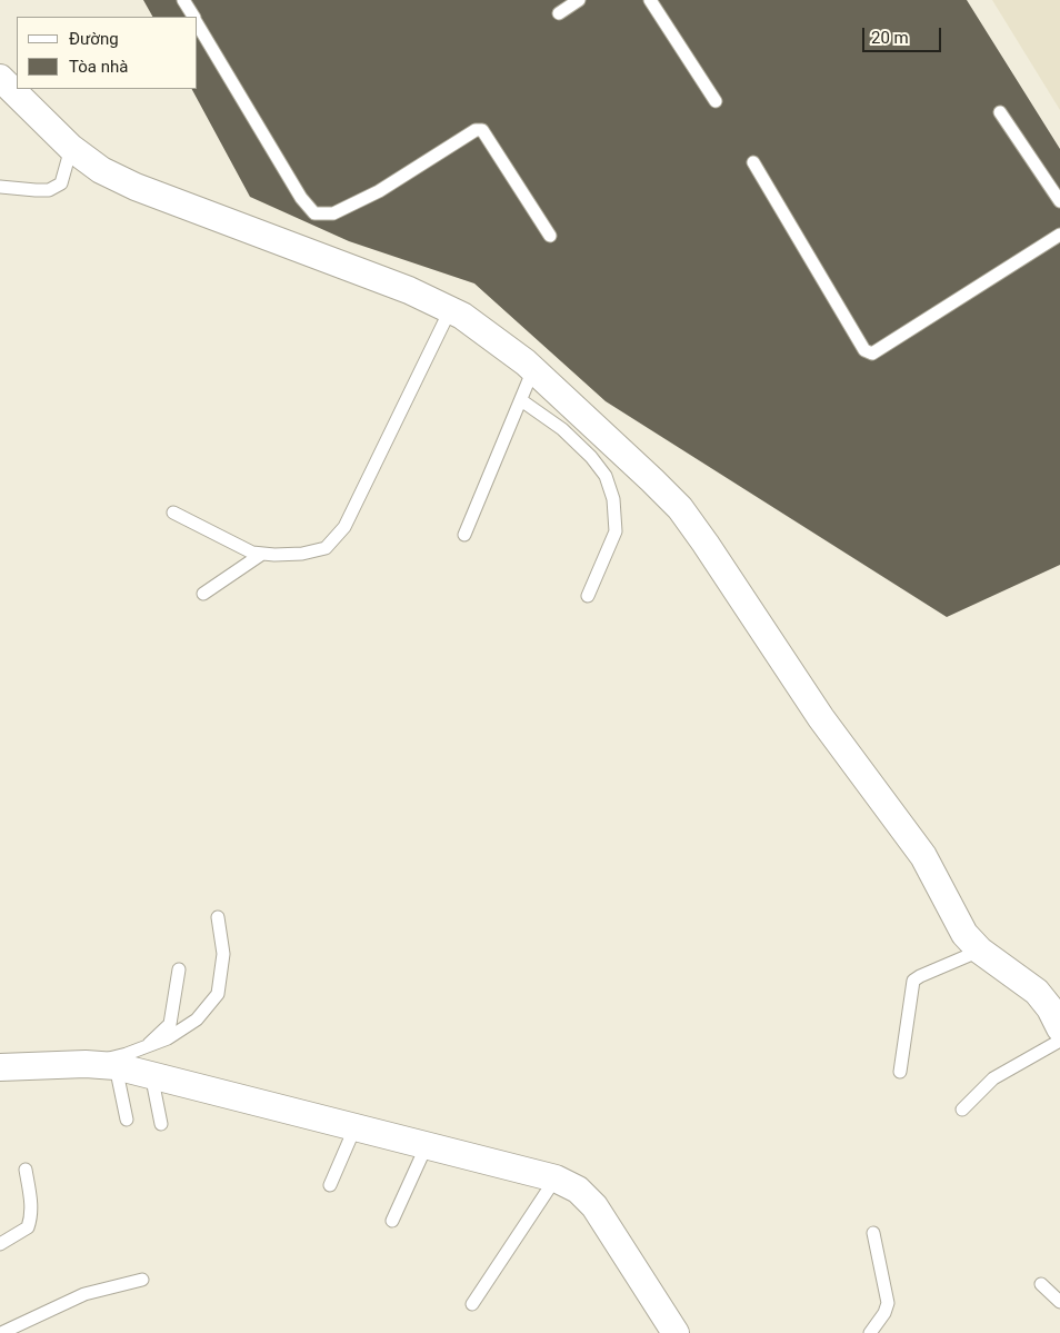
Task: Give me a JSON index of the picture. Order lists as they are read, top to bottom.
{
  "legend": ["Đường", "Tòa nhà"],
  "scale_bar": "20 m"
}
